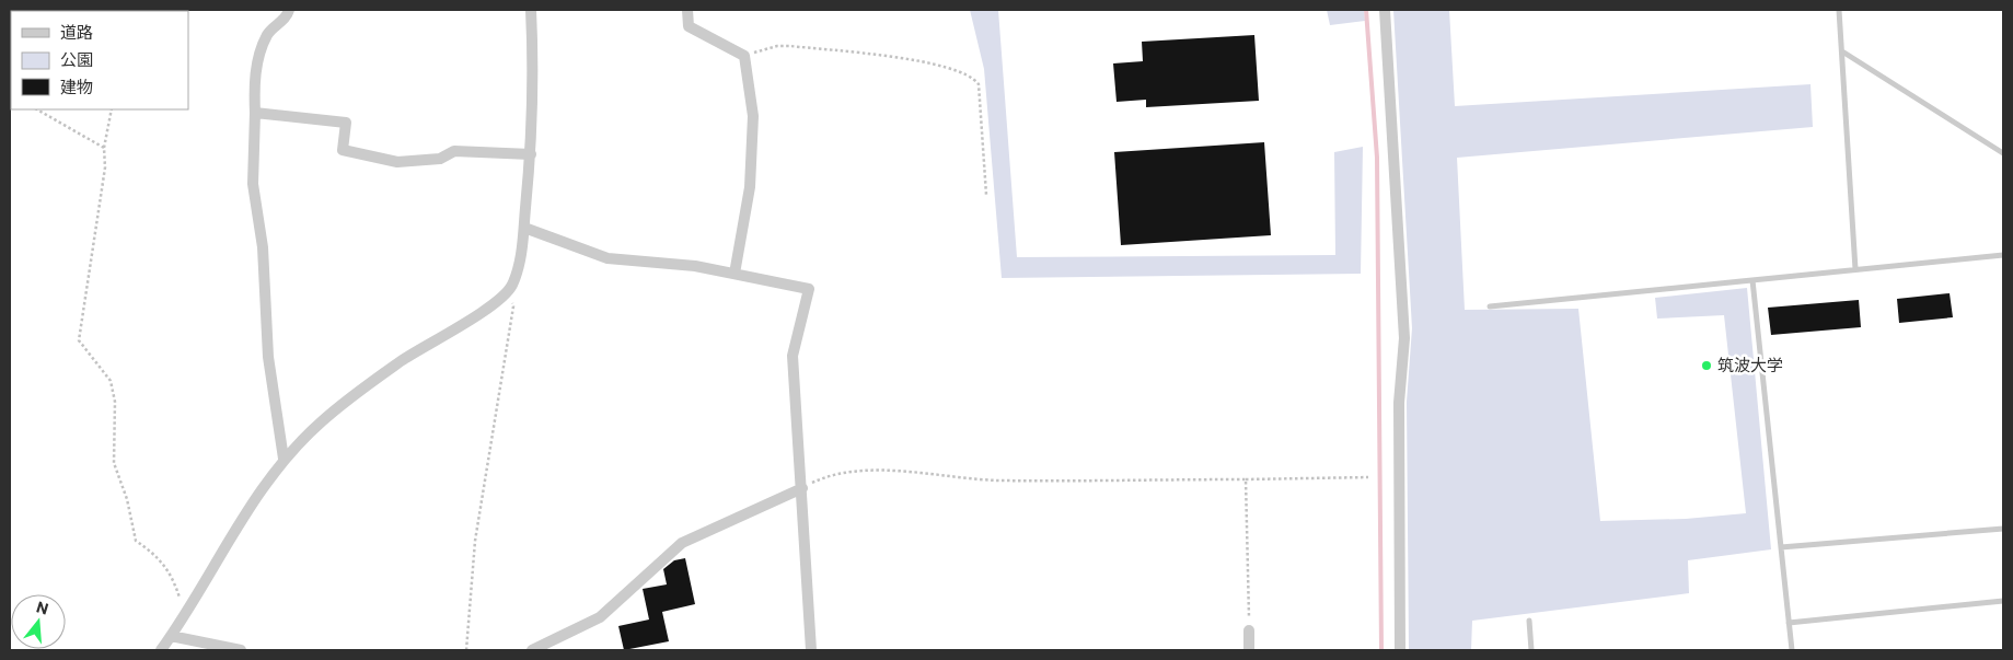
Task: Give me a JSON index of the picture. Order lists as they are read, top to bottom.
{
  "places": ["筑波大学"],
  "legend": ["道路", "公園", "建物"],
  "north": "top"
}
